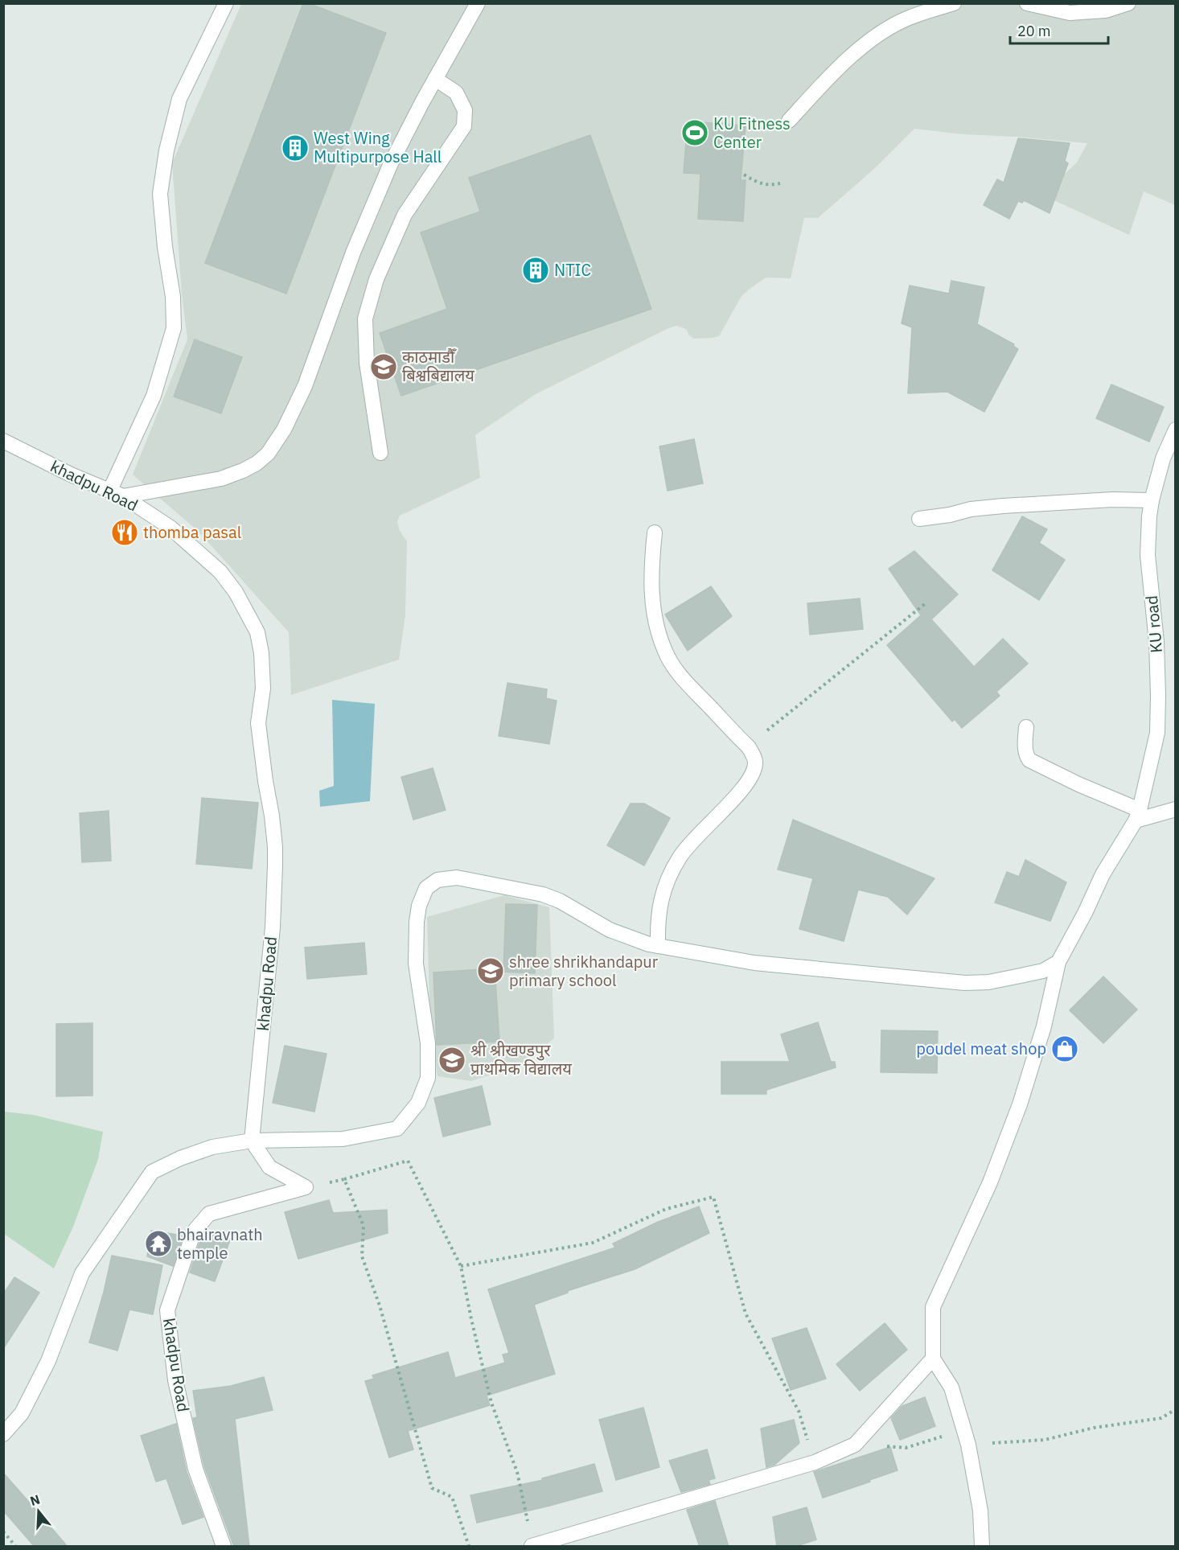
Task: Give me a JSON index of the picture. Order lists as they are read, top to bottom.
{
  "streets": {
    "street": ["khadpu Road", "KU road"]
  },
  "places": {
    "sports": ["KU Fitness Center"],
    "building": ["West Wing Multipurpose Hall", "NTIC"],
    "school or university": ["काठमाडौँ बिश्वबिद्यालय", "shree shrikhandapur primary school", "श्री श्रीखण्डपुर प्राथमिक विद्यालय"],
    "restaurant": ["thomba pasal"],
    "shop": ["poudel meat shop"],
    "temple": ["bhairavnath temple"]
  },
  "scale_bar": "20 m",
  "north": "top"
}
